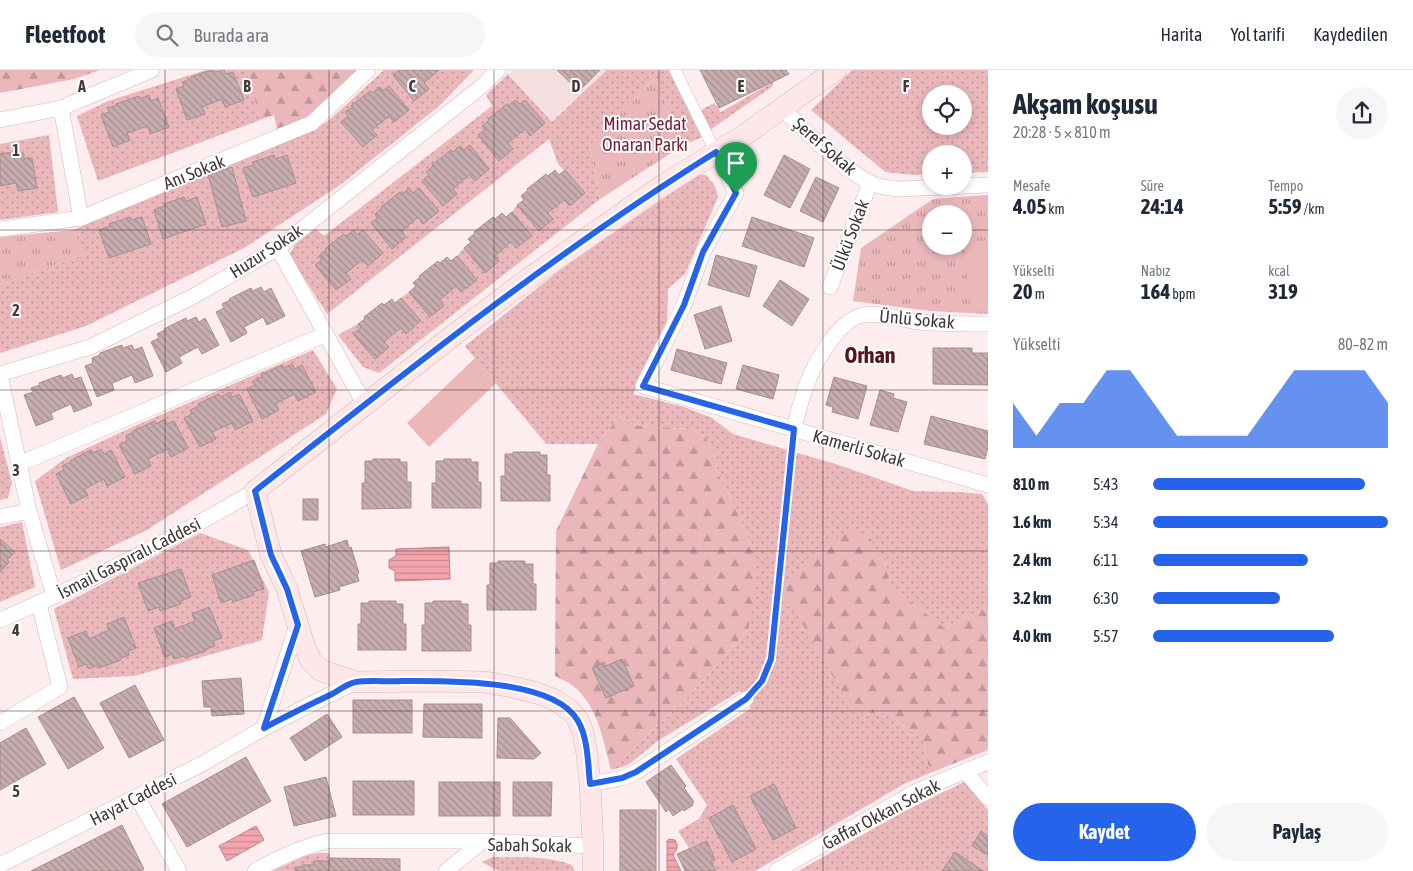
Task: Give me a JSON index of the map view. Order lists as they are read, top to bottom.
{
  "streets": {
    "street": [
      "Şeref Sokak",
      "Anı Sokak",
      "Ülkü Sokak",
      "Huzur Sokak",
      "Ünlü Sokak",
      "Kamerli Sokak",
      "İsmail Gaspıralı Caddesi",
      "Hayat Caddesi",
      "Gaffar Okkan Sokak",
      "Sabah Sokak"
    ]
  },
  "crossings": [
    ["Şeref Sokak", "Ülkü Sokak"],
    ["Ünlü Sokak", "Kamerli Sokak"]
  ],
  "districts": ["Orhan"],
  "parks": ["Mimar Sedat Onaran Parkı"],
  "page": {
    "header": "Fleetfoot",
    "search": "Burada ara",
    "nav": ["Harita", "Yol tarifi", "Kaydedilen"],
    "heading": ["Akşam koşusu", "20:28 · 5 × 810 m"],
    "map_buttons": ["+", "−"],
    "stats": [
      ["Mesafe", "4.05 km"],
      ["Süre", "24:14"],
      ["Tempo", "5:59 /km"],
      ["Yükselti", "20 m"],
      ["Nabız", "164 bpm"],
      ["kcal", "319"]
    ],
    "chart": ["Yükselti", "80–82 m"],
    "list": [
      {
        "name": "810 m",
        "note": "5:43"
      },
      {
        "name": "1.6 km",
        "note": "5:34"
      },
      {
        "name": "2.4 km",
        "note": "6:11"
      },
      {
        "name": "3.2 km",
        "note": "6:30"
      },
      {
        "name": "4.0 km",
        "note": "5:57"
      }
    ],
    "buttons": ["Kaydet", "Paylaş"]
  },
  "grid": {
    "columns": [
      "A",
      "B",
      "C",
      "D",
      "E",
      "F"
    ],
    "rows": [
      "1",
      "2",
      "3",
      "4",
      "5"
    ]
  }
}
